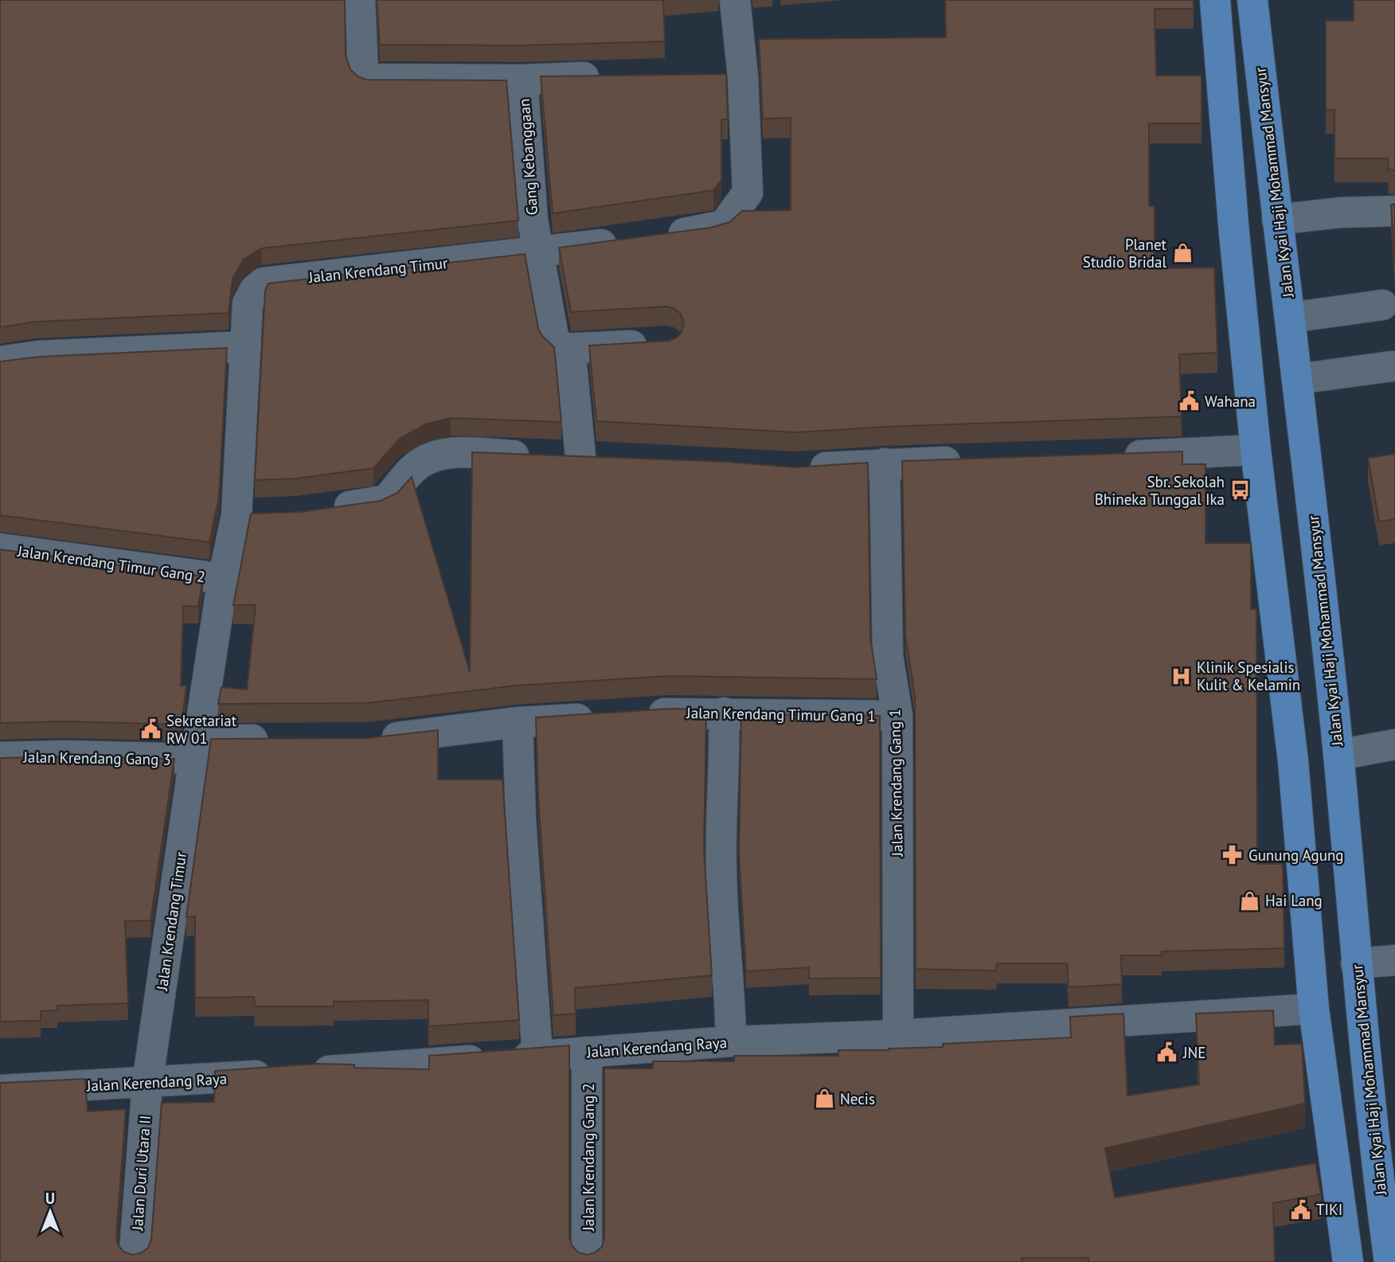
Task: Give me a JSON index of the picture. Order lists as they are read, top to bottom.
{
  "streets": {
    "main road": ["Jalan Kyai Haji Mohammad Mansyur"],
    "street": [
      "Gang Kebanggaan",
      "Jalan Krendang Timur",
      "Jalan Krendang Timur Gang 2",
      "Jalan Krendang Timur Gang 1",
      "Jalan Krendang Gang 3",
      "Jalan Krendang Gang 1",
      "Jalan Kerendang Raya",
      "Jalan Krendang Gang 2",
      "Jalan Duri Utara II"
    ]
  },
  "crossings": [
    ["Gang Kebanggaan", "Jalan Krendang Timur"],
    ["Jalan Krendang Timur", "Jalan Krendang Timur Gang 2"],
    ["Jalan Krendang Timur", "Jalan Krendang Gang 3"],
    ["Jalan Krendang Timur", "Jalan Kerendang Raya"],
    ["Jalan Krendang Timur", "Jalan Duri Utara II"],
    ["Jalan Krendang Timur Gang 1", "Jalan Krendang Gang 1"],
    ["Jalan Krendang Gang 1", "Jalan Kerendang Raya"],
    ["Jalan Kerendang Raya", "Jalan Krendang Gang 2"],
    ["Jalan Kerendang Raya", "Jalan Duri Utara II"]
  ],
  "places": {
    "shop": ["Planet Studio Bridal", "Hai Lang", "Necis"],
    "public building": [
      "Wahana",
      "Sekretariat RW 01",
      "JNE",
      "TIKI"
    ],
    "bus stop": ["Sbr. Sekolah Bhineka Tunggal Ika"],
    "hospital": ["Klinik Spesialis Kulit & Kelamin"],
    "pharmacy": ["Gunung Agung"]
  },
  "north": "top"
}
